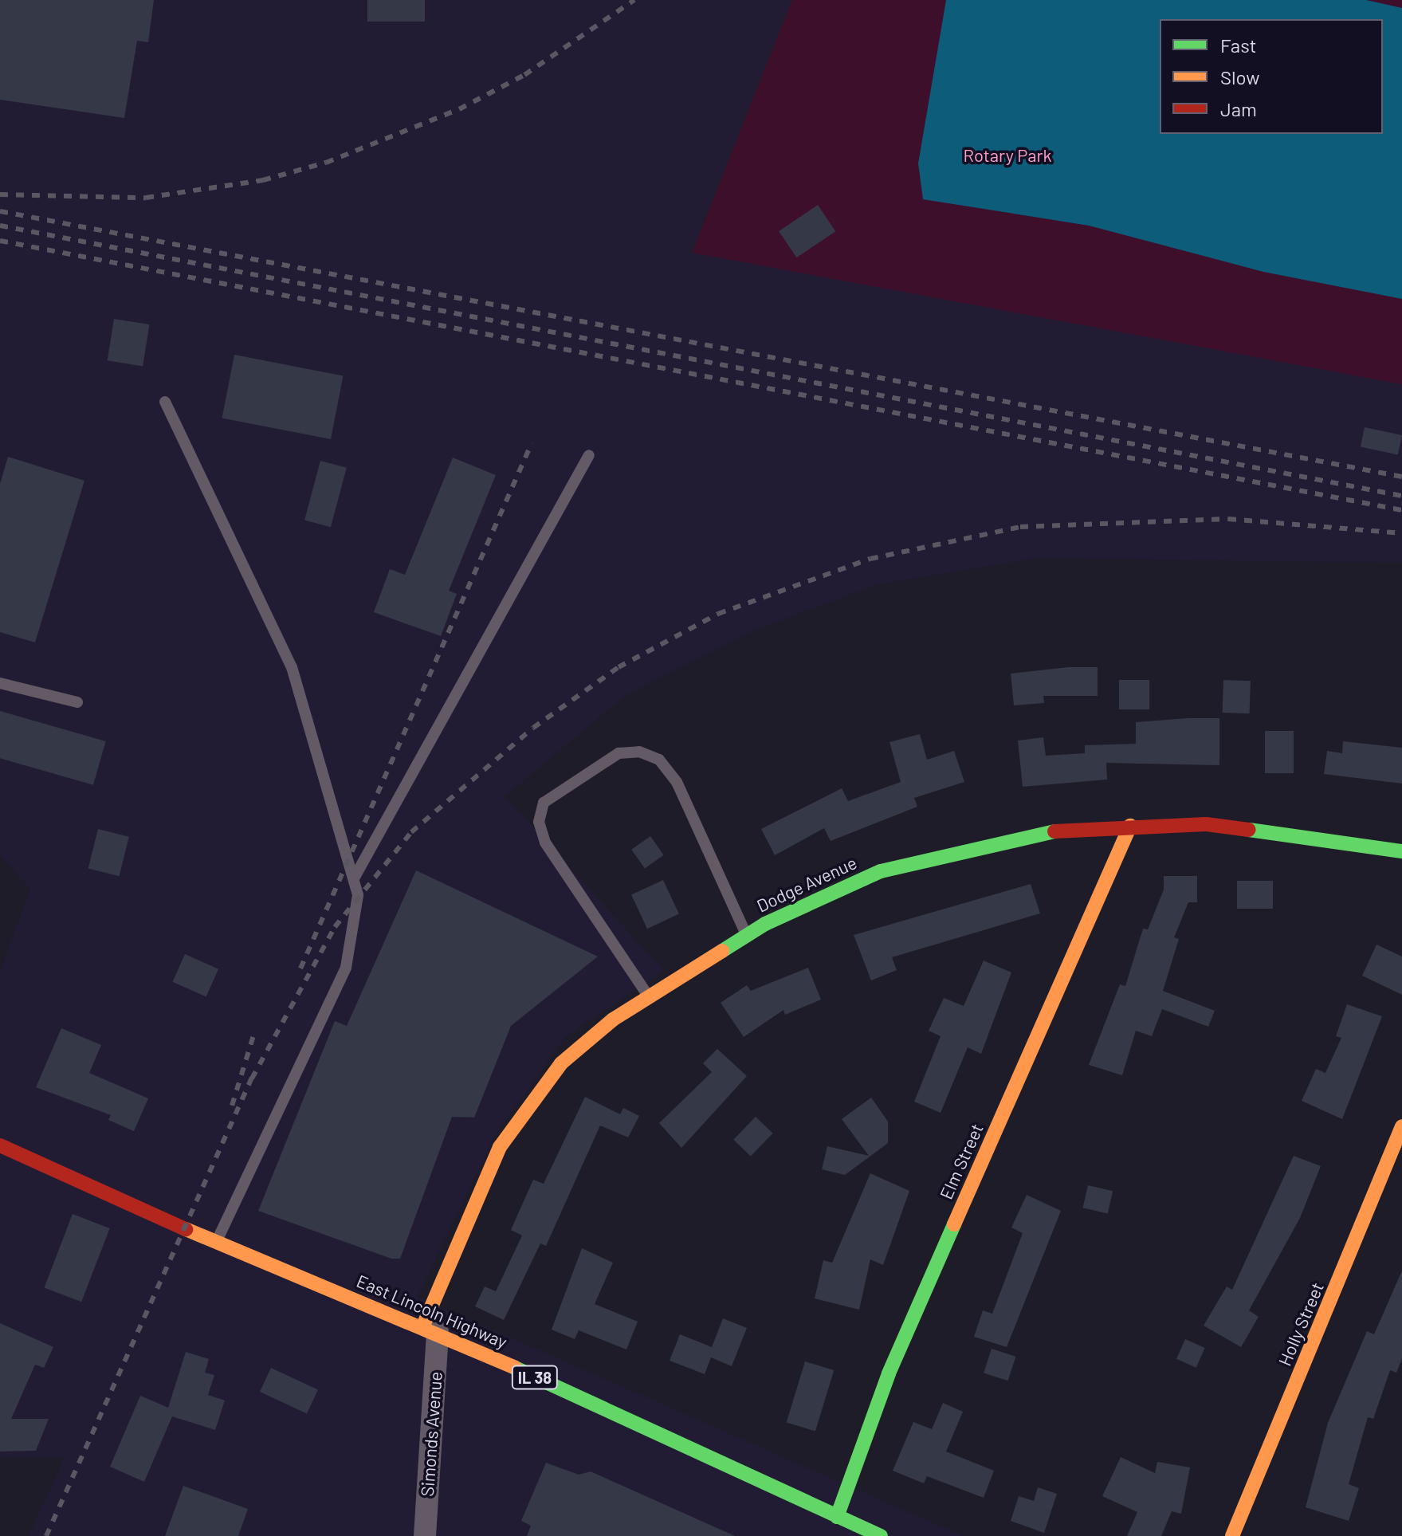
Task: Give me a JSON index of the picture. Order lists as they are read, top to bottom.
{
  "streets": {
    "street": [
      "Dodge Avenue",
      "Elm Street",
      "East Lincoln Highway",
      "Holly Street",
      "IL 38",
      "Simonds Avenue"
    ]
  },
  "crossings": [
    ["Dodge Avenue", "Elm Street"],
    ["Dodge Avenue", "East Lincoln Highway"],
    ["Dodge Avenue", "Simonds Avenue"],
    ["Elm Street", "East Lincoln Highway"],
    ["East Lincoln Highway", "Simonds Avenue"]
  ],
  "parks": ["Rotary Park"],
  "legend": ["Fast", "Slow", "Jam"]
}
